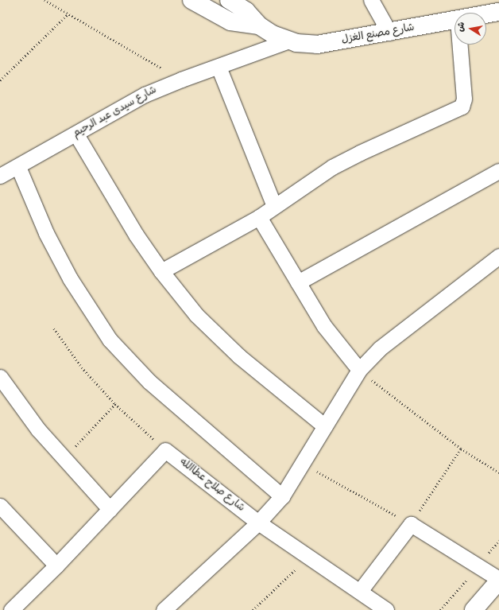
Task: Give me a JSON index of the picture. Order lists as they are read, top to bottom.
{
  "streets": {
    "main road": ["شارع مصنع الغزل"],
    "street": ["شارع سيدى عبد الرحيم", "شارع صلاح عطاالله"]
  },
  "crossings": [
    ["شارع مصنع الغزل", "شارع سيدى عبد الرحيم"]
  ],
  "north": "left"
}
